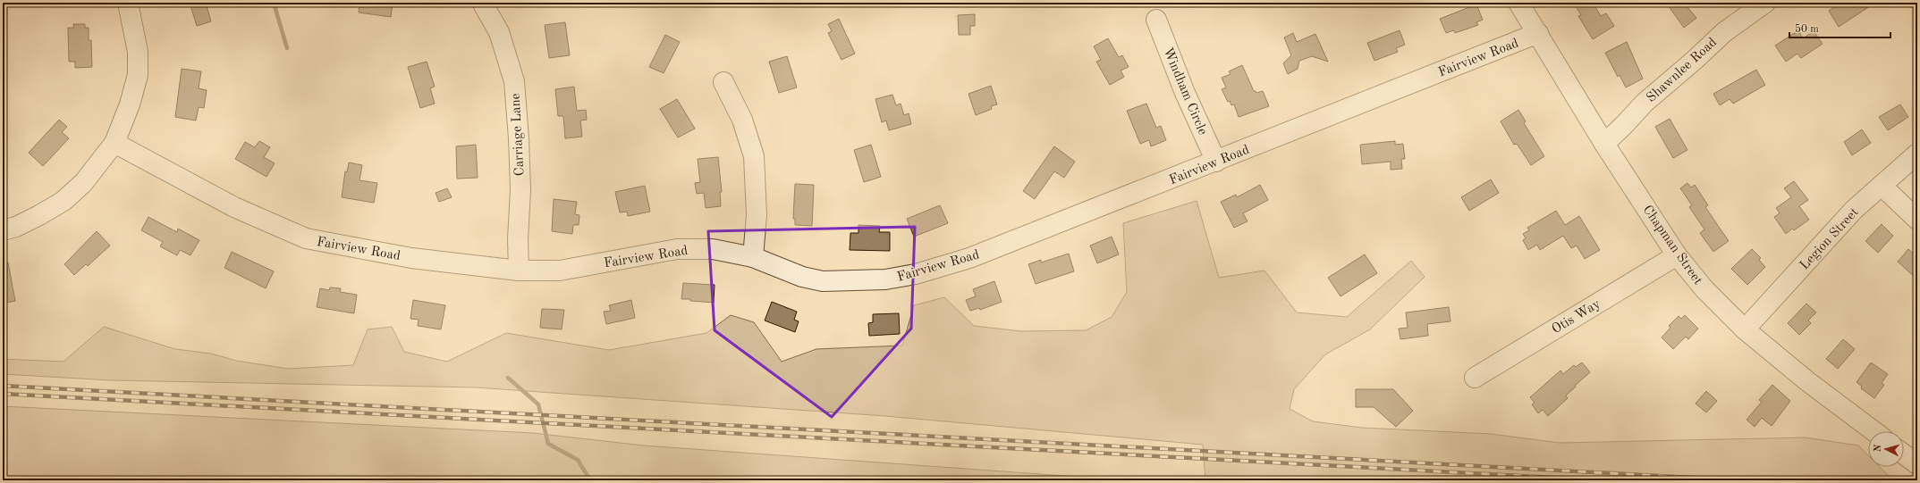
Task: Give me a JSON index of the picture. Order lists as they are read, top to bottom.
{
  "streets": {
    "street": [
      "Fairview Road",
      "Shawnlee Road",
      "Windham Circle",
      "Carriage Lane",
      "Legion Street",
      "Chapman Street",
      "Otis Way"
    ]
  },
  "crossings": [
    ["Fairview Road", "Windham Circle"],
    ["Fairview Road", "Carriage Lane"],
    ["Fairview Road", "Chapman Street"],
    ["Shawnlee Road", "Chapman Street"],
    ["Legion Street", "Chapman Street"],
    ["Chapman Street", "Otis Way"]
  ],
  "scale_bar": "50 m",
  "north": "left"
}
